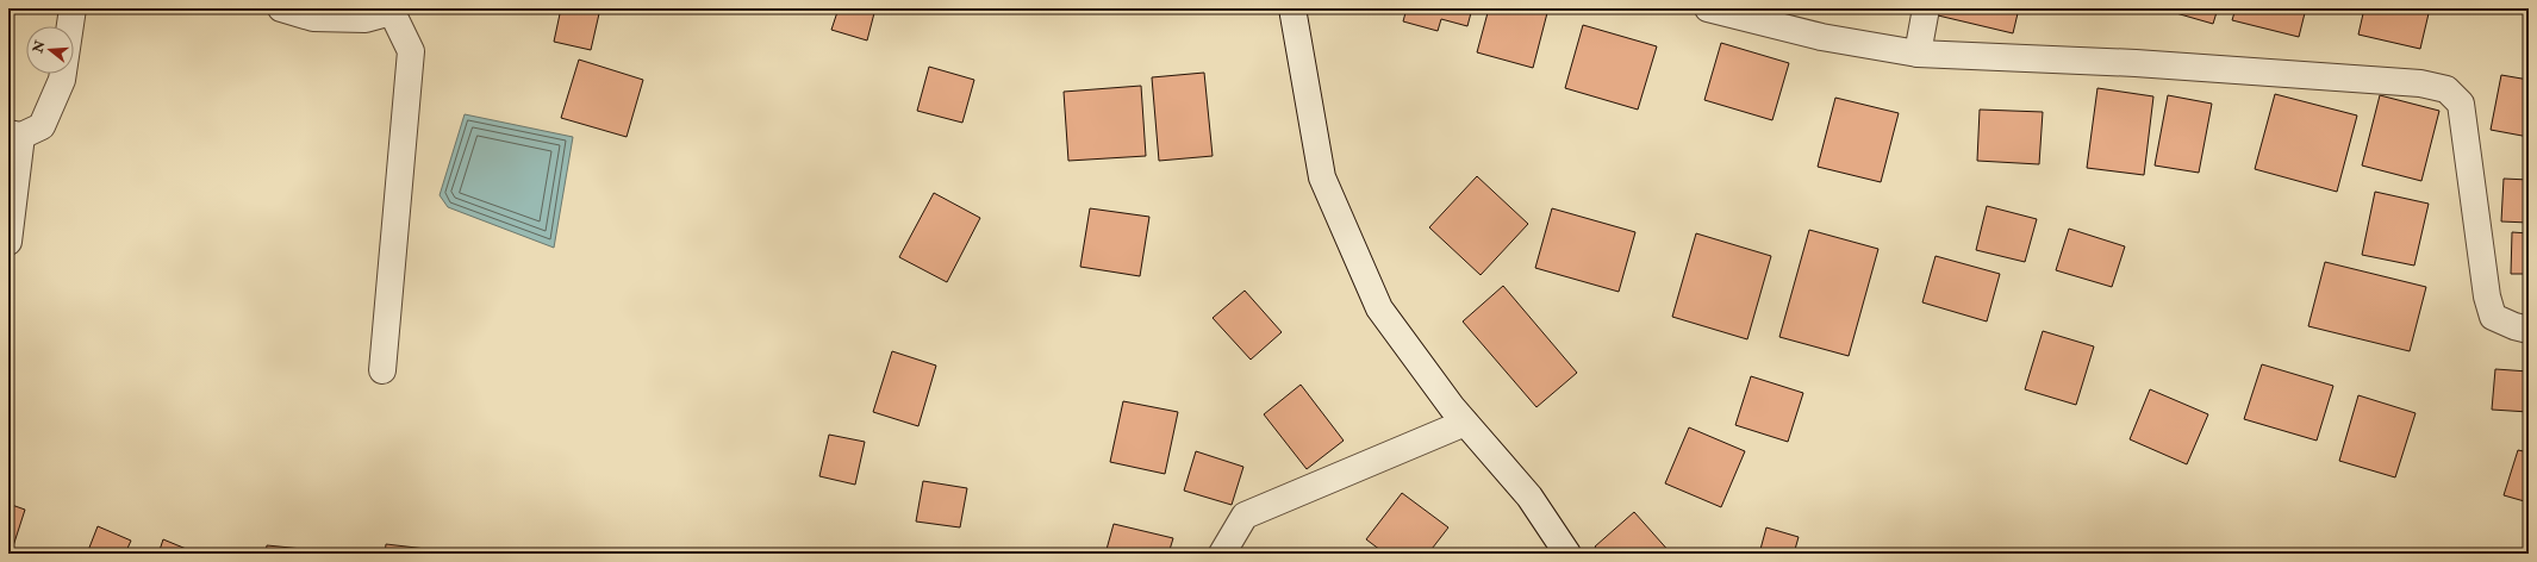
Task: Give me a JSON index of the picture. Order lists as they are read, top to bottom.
{
  "north": "left"
}
